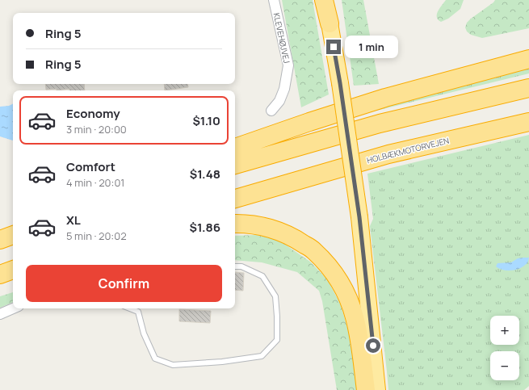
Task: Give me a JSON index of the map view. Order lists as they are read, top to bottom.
{
  "streets": {
    "highway": ["HOLBÆKMOTORVEJEN"],
    "street": ["KLEVEHØJVEJ"]
  },
  "page": {
    "banner": ["Ring 5", "Ring 5"],
    "bubble": "1 min",
    "list": [
      {
        "name": "Economy",
        "note": "3 min · 20:00",
        "value": "$1.10"
      },
      {
        "name": "Comfort",
        "note": "4 min · 20:01",
        "value": "$1.48"
      },
      {
        "name": "XL",
        "note": "5 min · 20:02",
        "value": "$1.86"
      }
    ],
    "buttons": "Confirm",
    "map_buttons": ["+", "−"]
  }
}
